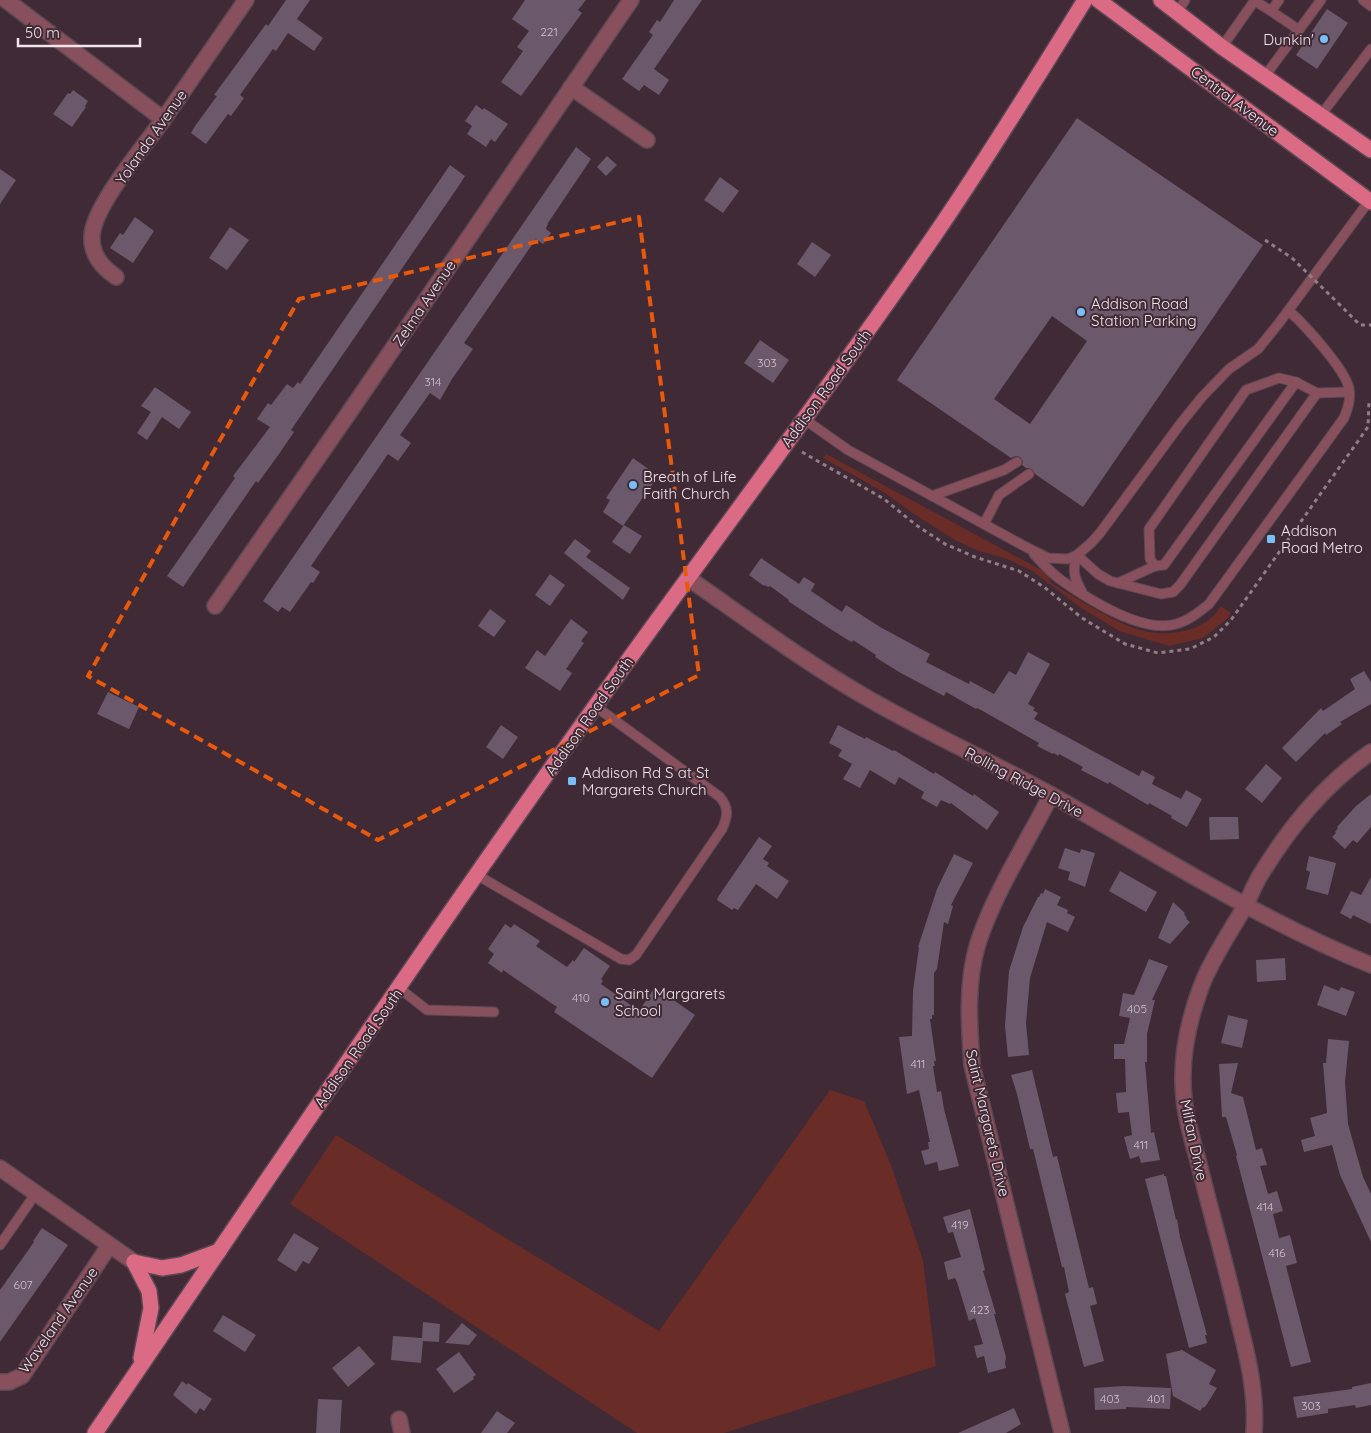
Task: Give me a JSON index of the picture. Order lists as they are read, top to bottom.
{
  "streets": {
    "main road": ["Central Avenue", "Addison Road South"],
    "street": [
      "Yolanda Avenue",
      "Zelma Avenue",
      "Rolling Ridge Drive",
      "Saint Margarets Drive",
      "Milfan Drive",
      "Waveland Avenue"
    ]
  },
  "crossings": [
    ["Addison Road South", "Rolling Ridge Drive"],
    ["Rolling Ridge Drive", "Saint Margarets Drive"],
    ["Rolling Ridge Drive", "Milfan Drive"]
  ],
  "places": {
    "other": [
      "Dunkin'",
      "Addison Road Station Parking",
      "Breath of Life Faith Church",
      "Saint Margarets School"
    ],
    "transit": ["Addison Road Metro", "Addison Rd S at St Margarets Church"]
  },
  "house_numbers": [
    "221",
    "303",
    "314",
    "410",
    "405",
    "411",
    "411",
    "414",
    "419",
    "416",
    "607",
    "423",
    "403",
    "401",
    "303"
  ],
  "scale_bar": "50 m"
}
